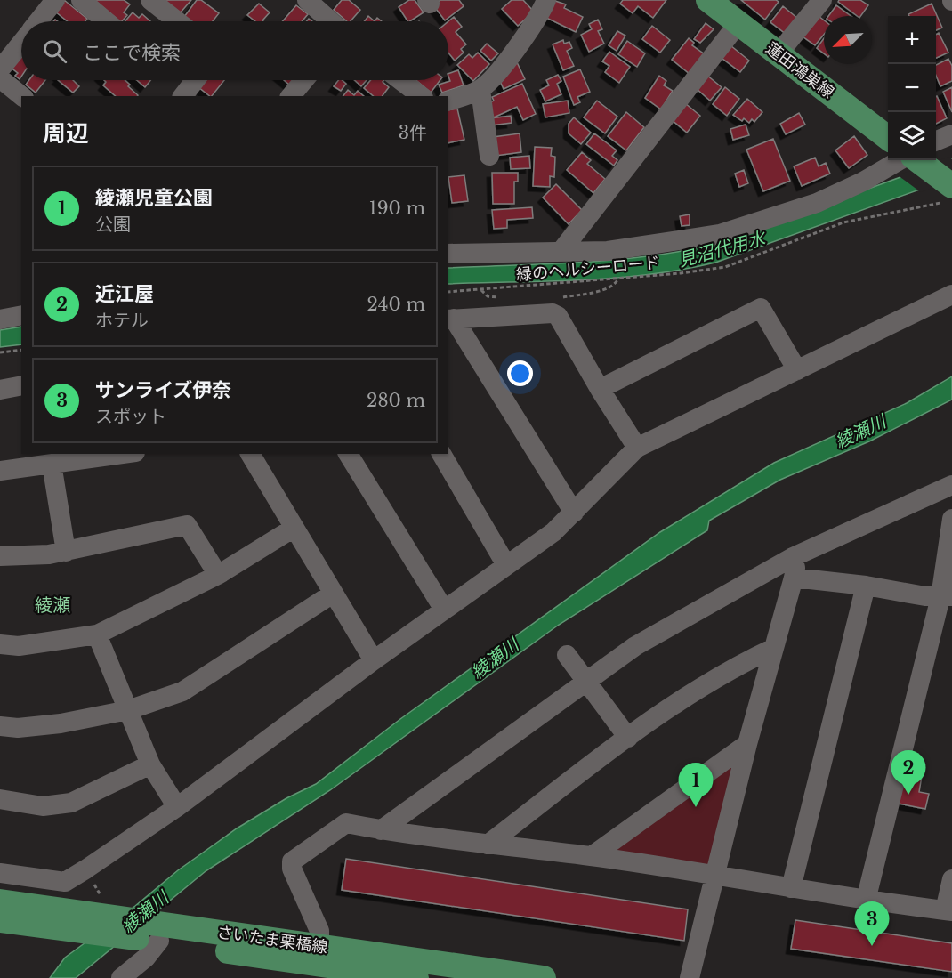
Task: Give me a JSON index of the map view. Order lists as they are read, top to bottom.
{
  "streets": {
    "main road": ["蓮田鴻巣線", "さいたま栗橋線"],
    "path": ["緑のヘルシーロード"]
  },
  "districts": ["綾瀬"],
  "water": ["見沼代用水", "綾瀬川"],
  "north": "bottom left",
  "page": {
    "map_buttons": ["+", "−"],
    "search": "ここで検索",
    "heading": ["周辺", "3件"],
    "list": [
      {
        "mark": "1",
        "name": "綾瀬児童公園",
        "note": "公園",
        "value": "190 m"
      },
      {
        "mark": "2",
        "name": "近江屋",
        "note": "ホテル",
        "value": "240 m"
      },
      {
        "mark": "3",
        "name": "サンライズ伊奈",
        "note": "スポット",
        "value": "280 m"
      }
    ],
    "pins": ["2", "1", "3"]
  }
}
